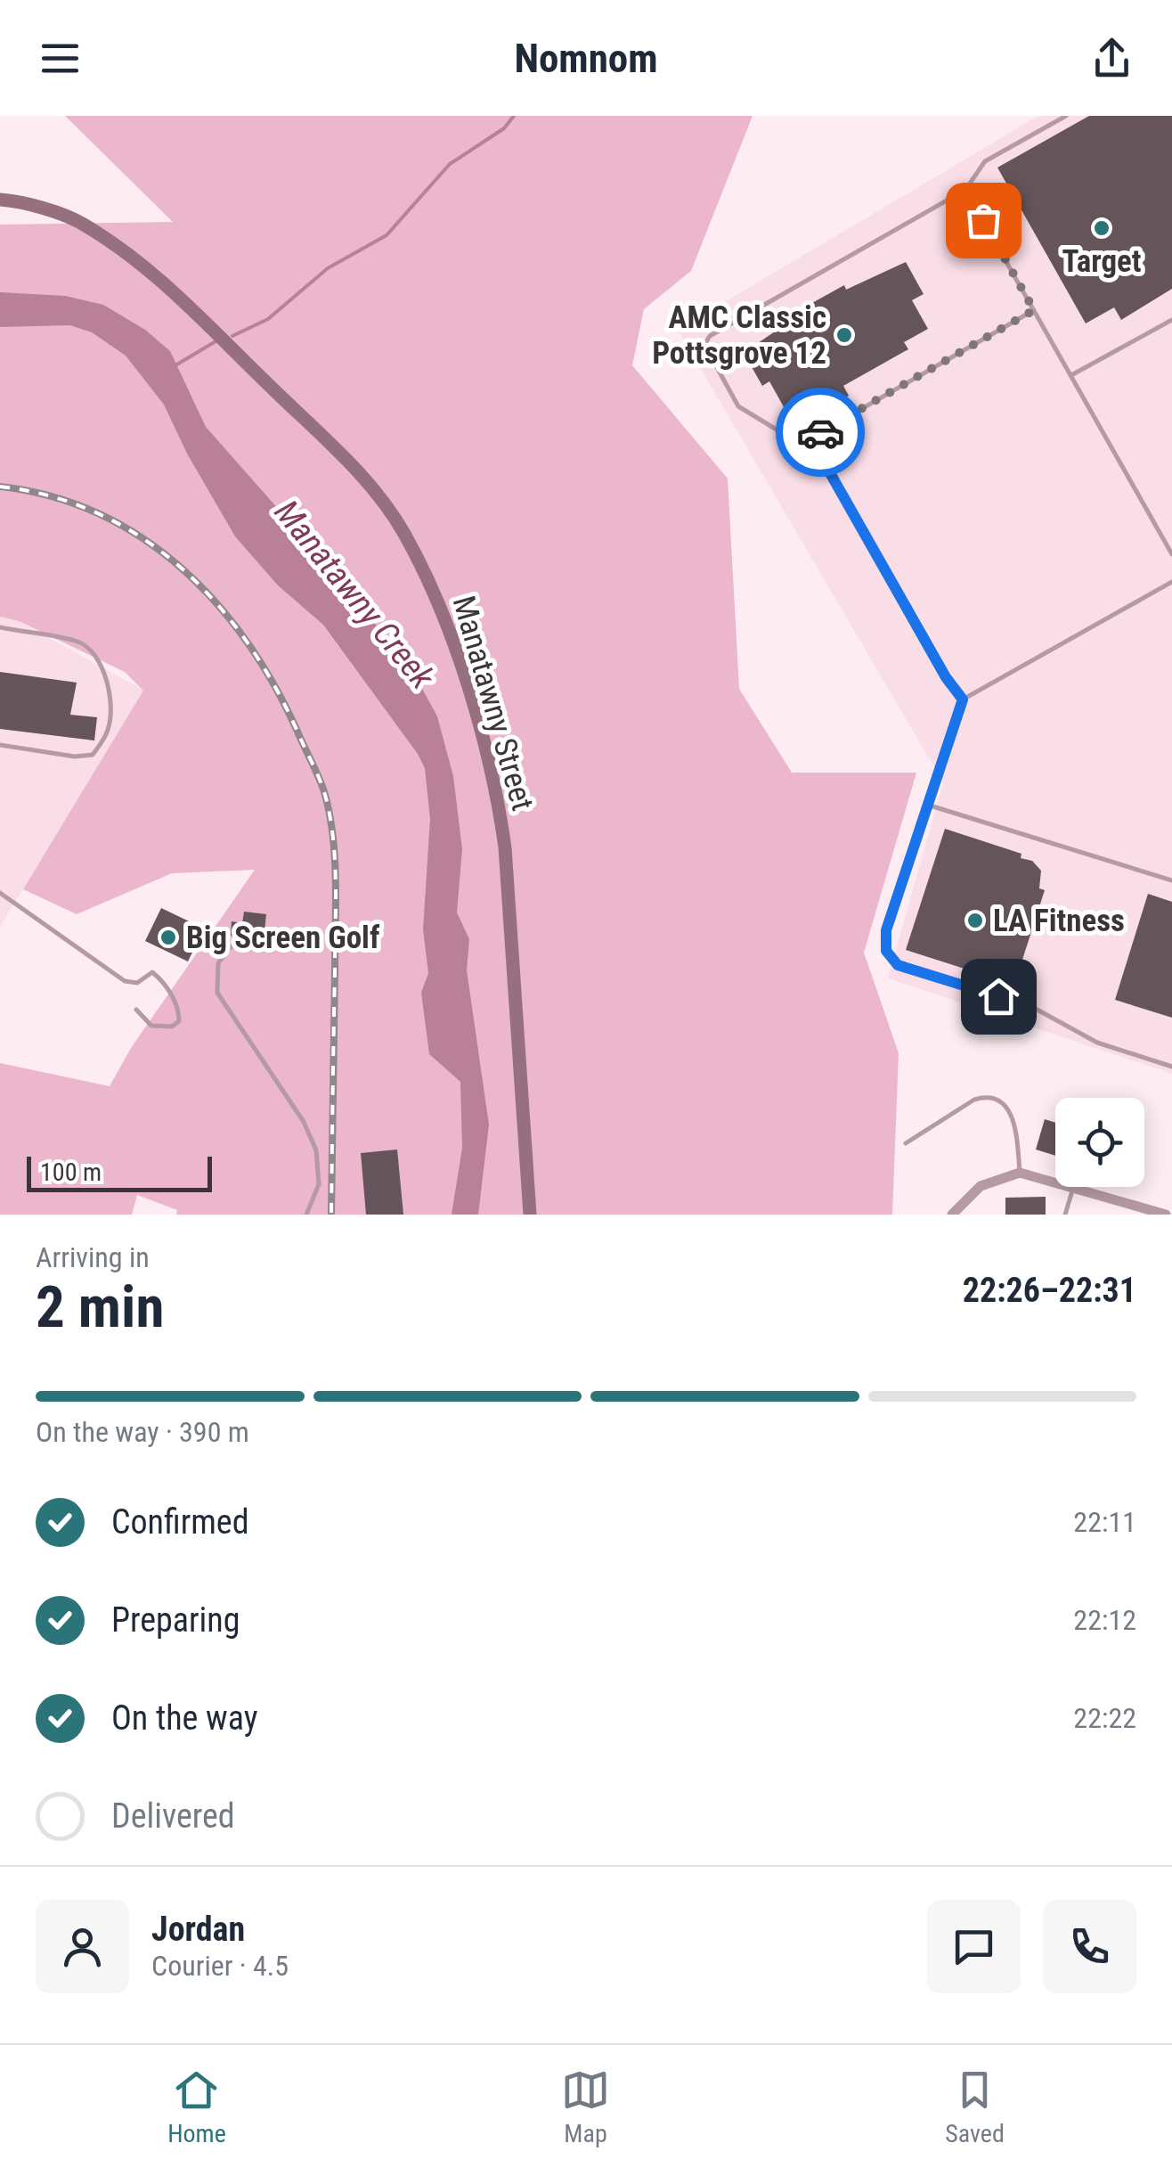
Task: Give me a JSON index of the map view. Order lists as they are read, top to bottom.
{
  "streets": {
    "street": ["Manatawny Street"]
  },
  "water": ["Manatawny Creek"],
  "places": [
    "Target",
    "AMC Classic Pottsgrove 12",
    "LA Fitness",
    "Big Screen Golf"
  ],
  "scale_bar": "100 m",
  "page": {
    "header": "Nomnom",
    "scale": "100 m",
    "heading": ["2 min", "Arriving in", "22:26–22:31"],
    "panel": ["Jordan", "Courier · 4.5"],
    "bar": "On the way · 390 m",
    "list": [
      ["Confirmed", "22:11"],
      ["Preparing", "22:12"],
      ["On the way", "22:22"],
      "Delivered"
    ],
    "tabs": ["Home", "Map", "Saved"]
  }
}
